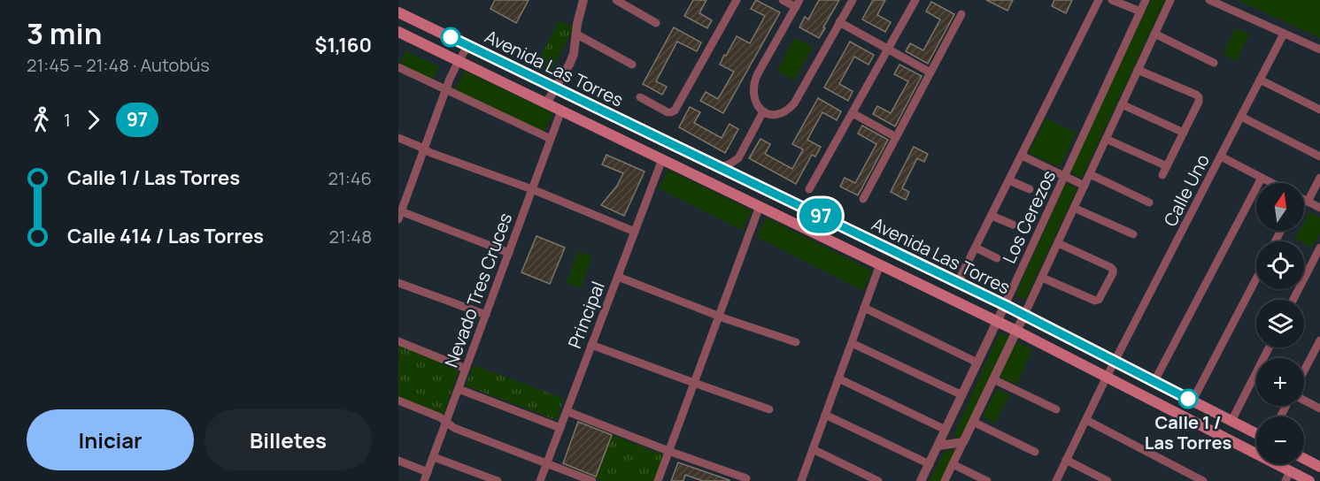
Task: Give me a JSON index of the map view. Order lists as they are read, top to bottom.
{
  "streets": {
    "main road": ["Avenida Las Torres"],
    "street": [
      "Calle Uno",
      "Los Cerezos",
      "Nevado Tres Cruces",
      "Principal"
    ]
  },
  "crossings": [
    ["Avenida Las Torres", "Calle Uno"],
    ["Avenida Las Torres", "Los Cerezos"],
    ["Avenida Las Torres", "Nevado Tres Cruces"],
    ["Avenida Las Torres", "Principal"]
  ],
  "places": ["Calle 1 / Las Torres"],
  "lines": ["bus line 97"],
  "north": "top",
  "page": {
    "heading": ["3 min", "21:45 – 21:48 · Autobús", "$1,160"],
    "on_map": "97",
    "legs": ["1", "97"],
    "list": [
      {
        "name": "Calle 1 / Las Torres",
        "value": "21:46"
      },
      {
        "name": "Calle 414 / Las Torres",
        "value": "21:48"
      }
    ],
    "map_buttons": ["+", "−"],
    "buttons": ["Iniciar", "Billetes"]
  }
}
